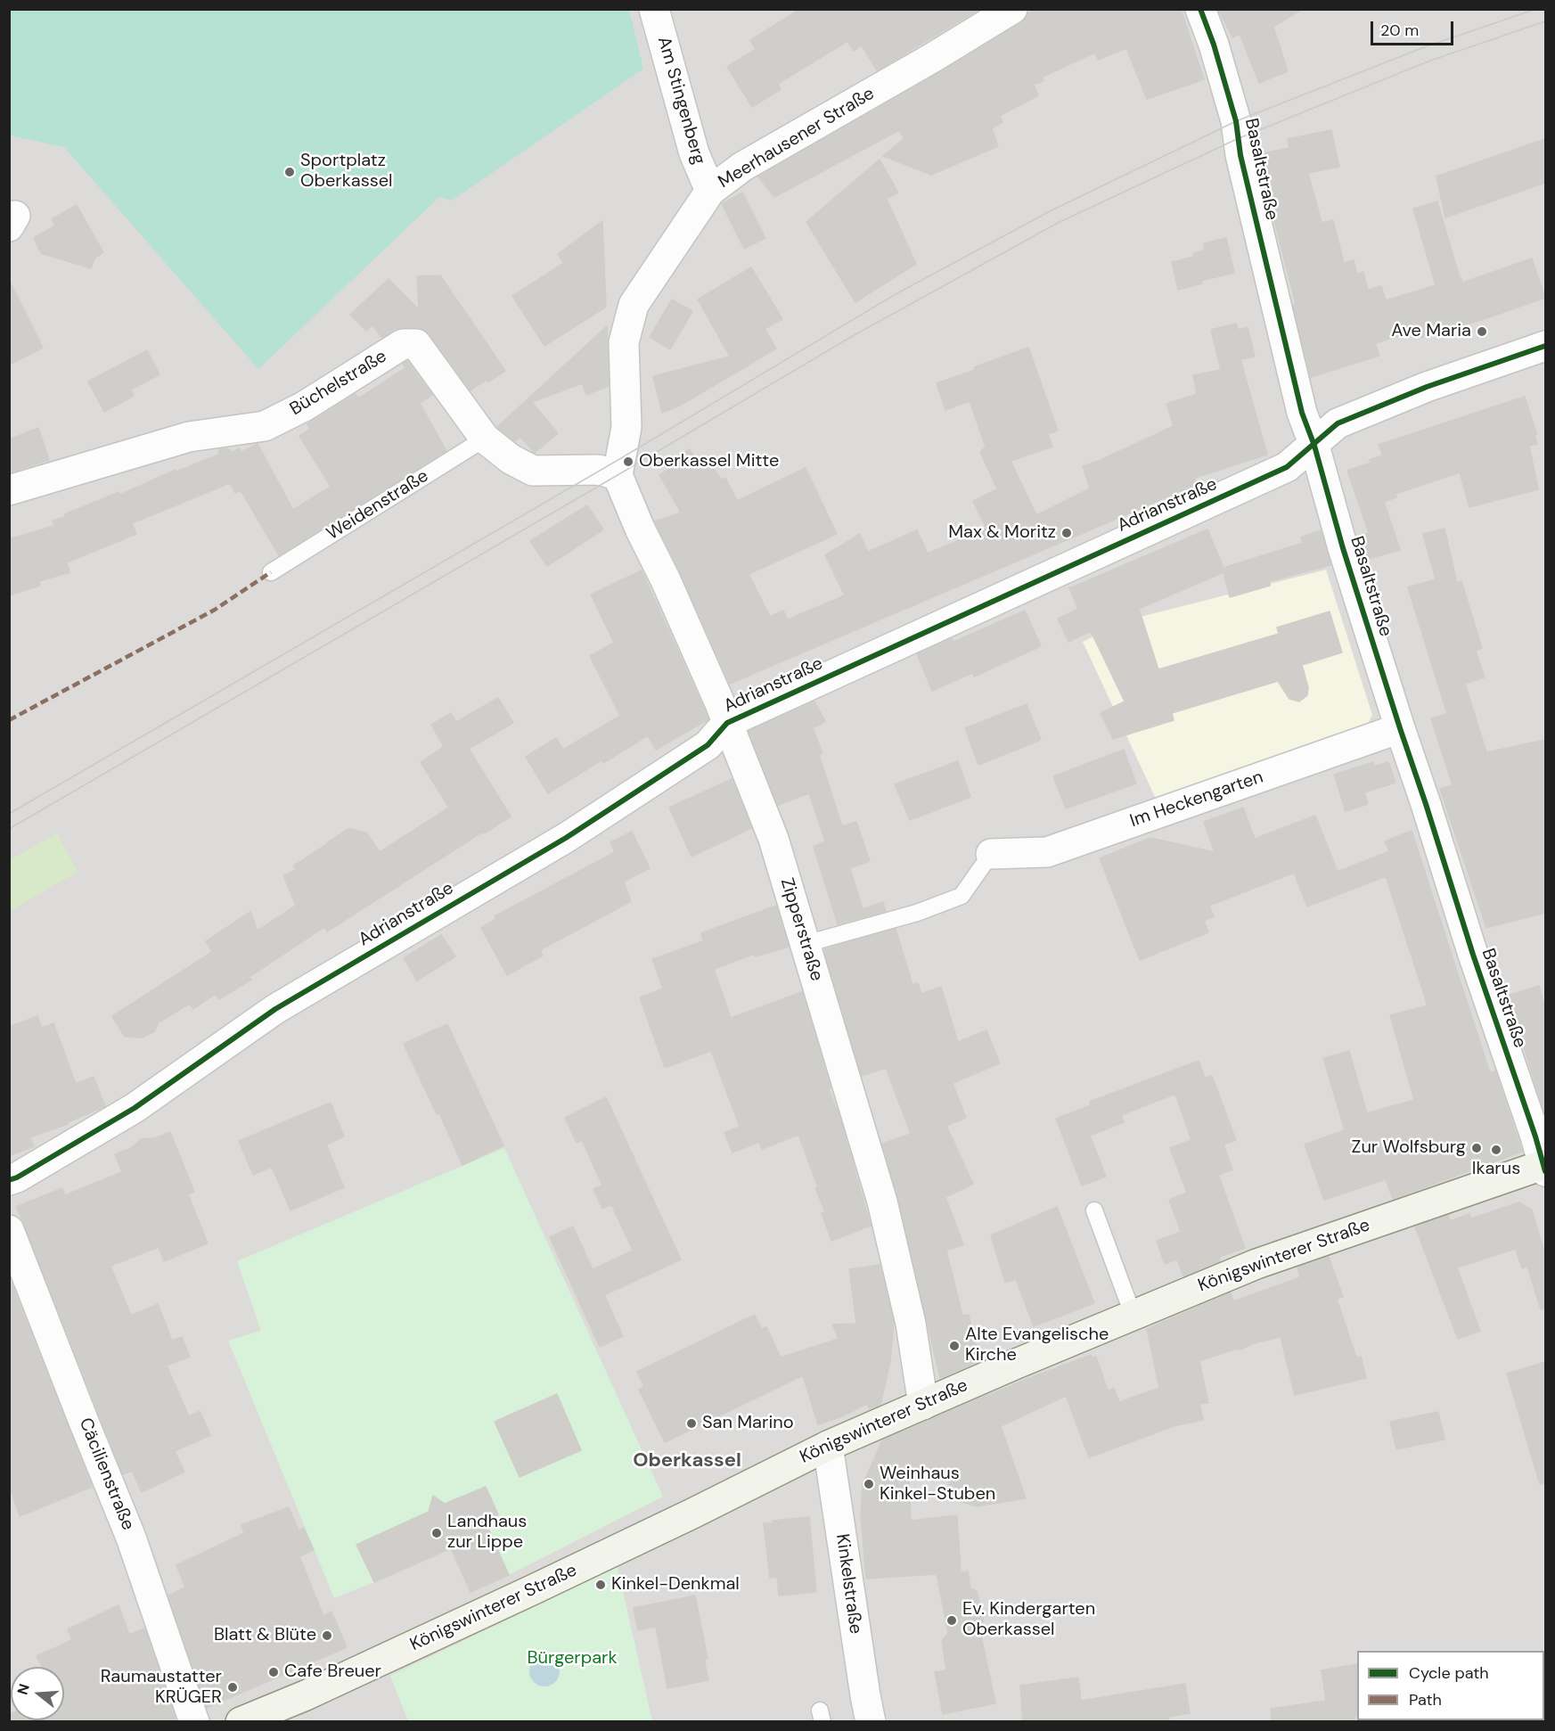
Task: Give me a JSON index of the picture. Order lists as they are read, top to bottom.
{
  "streets": {
    "main road": ["Königswinterer Straße"],
    "street": [
      "Am Stingenberg",
      "Meerhausener Straße",
      "Basaltstraße",
      "Büchelstraße",
      "Adrianstraße",
      "Im Heckengarten",
      "Zipperstraße",
      "Cäcilienstraße",
      "Kinkelstraße"
    ],
    "lane": ["Weidenstraße"]
  },
  "crossings": [
    ["Am Stingenberg", "Meerhausener Straße"],
    ["Meerhausener Straße", "Büchelstraße"],
    ["Meerhausener Straße", "Zipperstraße"],
    ["Basaltstraße", "Adrianstraße"],
    ["Basaltstraße", "Im Heckengarten"],
    ["Basaltstraße", "Königswinterer Straße"],
    ["Büchelstraße", "Weidenstraße"],
    ["Büchelstraße", "Zipperstraße"],
    ["Adrianstraße", "Zipperstraße"],
    ["Zipperstraße", "Königswinterer Straße"],
    ["Königswinterer Straße", "Kinkelstraße"]
  ],
  "districts": ["Oberkassel"],
  "parks": ["Bürgerpark"],
  "places": [
    "Sportplatz Oberkassel",
    "Ave Maria",
    "Oberkassel Mitte",
    "Max & Moritz",
    "Zur Wolfsburg",
    "Ikarus",
    "Alte Evangelische Kirche",
    "San Marino",
    "Weinhaus Kinkel-Stuben",
    "Landhaus zur Lippe",
    "Kinkel-Denkmal",
    "Ev. Kindergarten Oberkassel",
    "Blatt & Blüte",
    "Cafe Breuer",
    "Raumaustatter KRÜGER"
  ],
  "legend": ["Cycle path", "Path"],
  "scale_bar": "20 m",
  "north": "left"
}
